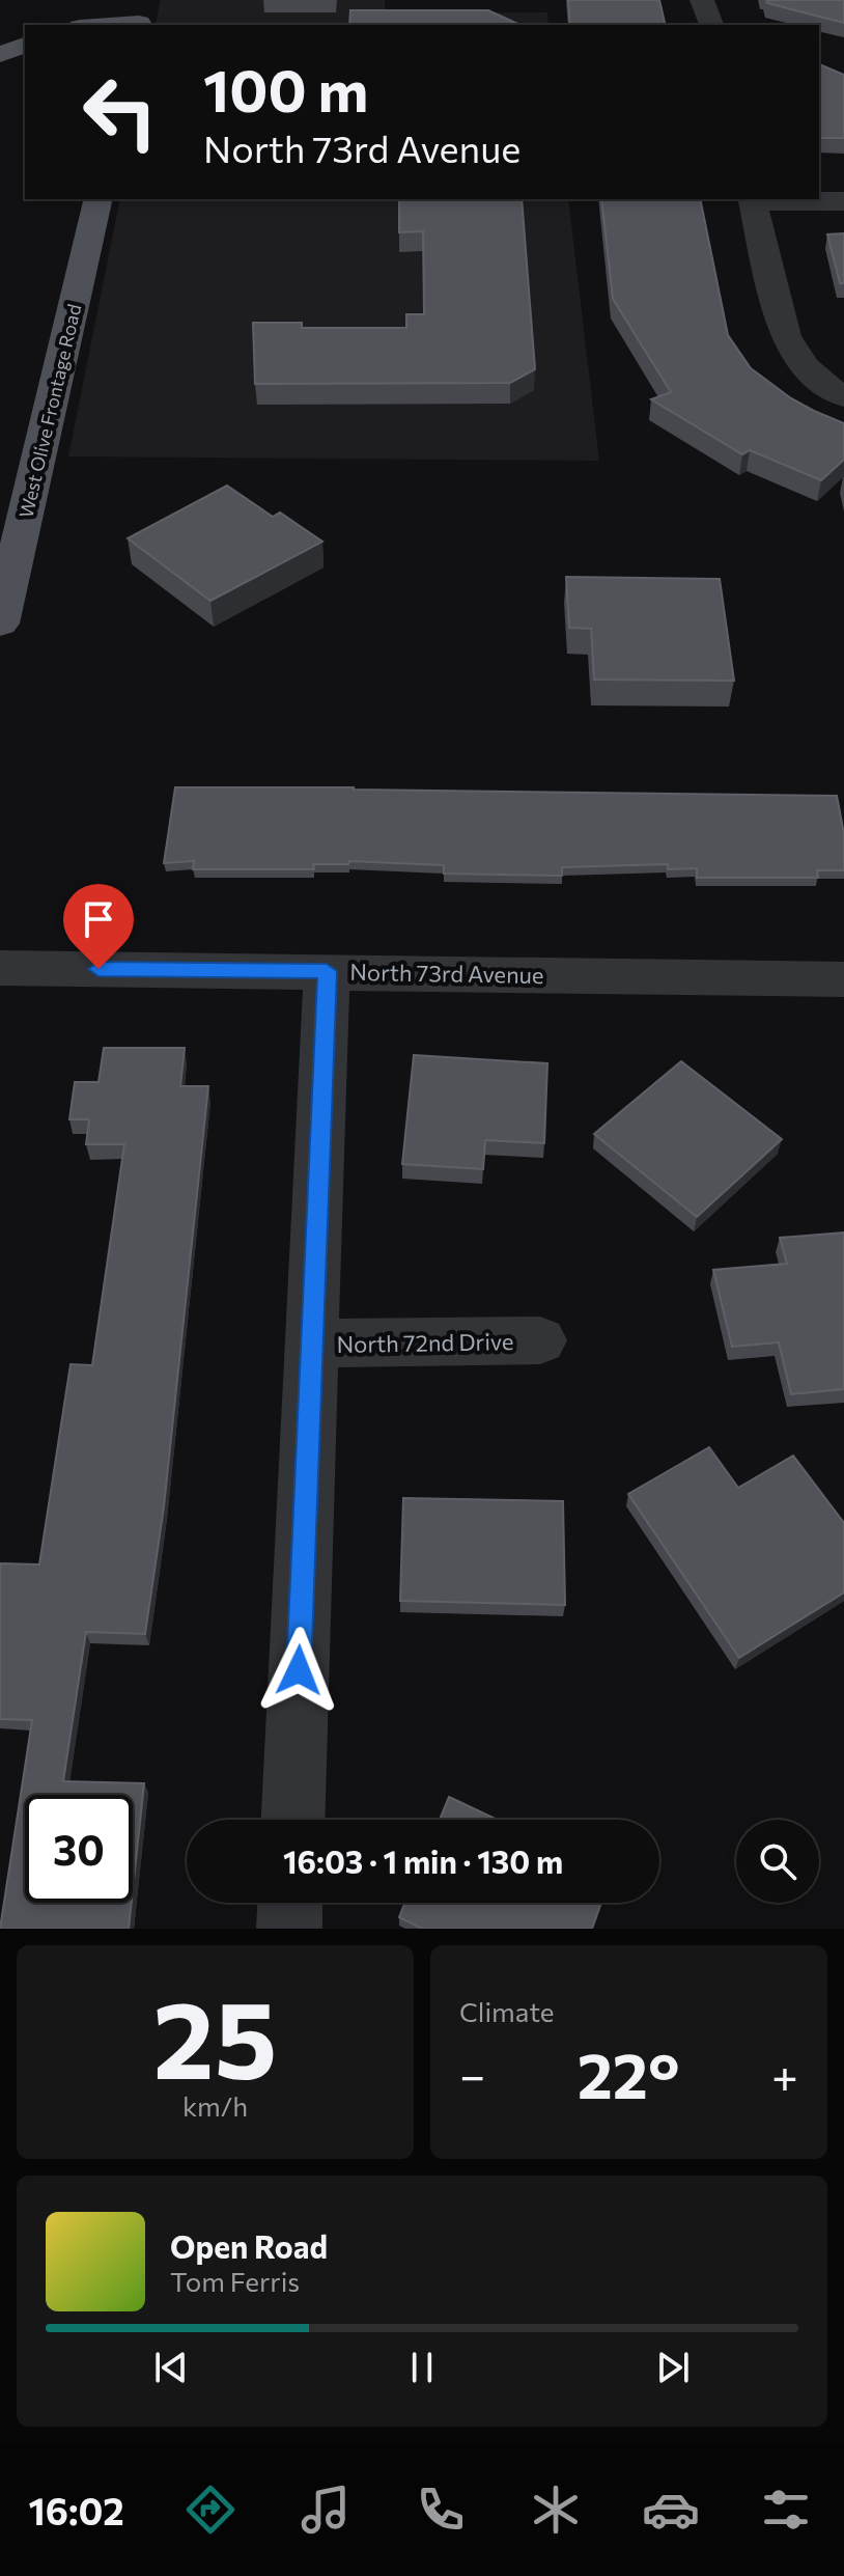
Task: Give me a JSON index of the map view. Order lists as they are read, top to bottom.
{
  "streets": {
    "main road": ["West Olive Frontage Road"],
    "street": ["North 73rd Avenue", "North 72nd Drive"]
  },
  "page": {
    "turn": ["100 m", "North 73rd Avenue"],
    "limit": "30",
    "trip": "16:03 · 1 min · 130 m",
    "tile": [
      ["25", "km/h"],
      "Climate"
    ],
    "heat": ["−", "22°", "+"],
    "song": ["Open Road", "Tom Ferris"],
    "tabs": "16:02"
  }
}
